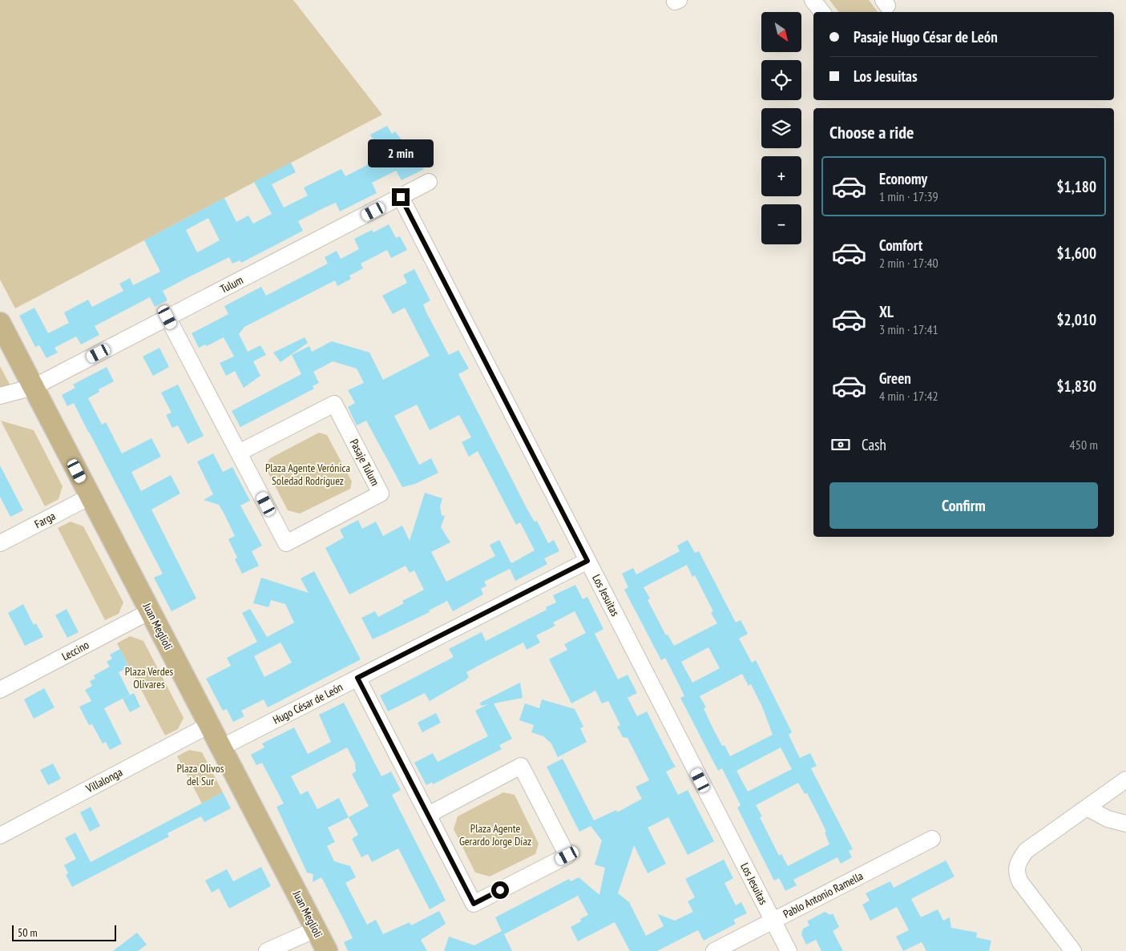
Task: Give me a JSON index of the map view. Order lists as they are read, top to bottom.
{
  "streets": {
    "main road": ["Juan Meglioli"],
    "street": [
      "Tulum",
      "Pasaje Tulum",
      "Farga",
      "Los Jesuitas",
      "Leccino",
      "Hugo César de León",
      "Villalonga",
      "Pablo Antonio Ramella"
    ]
  },
  "crossings": [
    ["Tulum", "Pasaje Tulum"],
    ["Tulum", "Los Jesuitas"],
    ["Tulum", "Juan Meglioli"],
    ["Farga", "Juan Meglioli"],
    ["Los Jesuitas", "Hugo César de León"],
    ["Los Jesuitas", "Pablo Antonio Ramella"],
    ["Juan Meglioli", "Leccino"],
    ["Juan Meglioli", "Hugo César de León"],
    ["Juan Meglioli", "Villalonga"]
  ],
  "parks": [
    "Plaza Agente Verónica Soledad Rodríguez",
    "Plaza Verdes Olivares",
    "Plaza Olivos del Sur",
    "Plaza Agente Gerardo Jorge Díaz"
  ],
  "scale_bar": "50 m",
  "north": "bottom right",
  "page": {
    "map_buttons": ["+", "−"],
    "banner": ["Pasaje Hugo César de León", "Los Jesuitas"],
    "heading": "Choose a ride",
    "bubble": "2 min",
    "list": [
      {
        "name": "Economy",
        "note": "1 min · 17:39",
        "value": "$1,180"
      },
      {
        "name": "Comfort",
        "note": "2 min · 17:40",
        "value": "$1,600"
      },
      {
        "name": "XL",
        "note": "3 min · 17:41",
        "value": "$2,010"
      },
      {
        "name": "Green",
        "note": "4 min · 17:42",
        "value": "$1,830"
      }
    ],
    "pay": ["Cash", "450 m"],
    "buttons": "Confirm",
    "scale": "50 m"
  }
}
